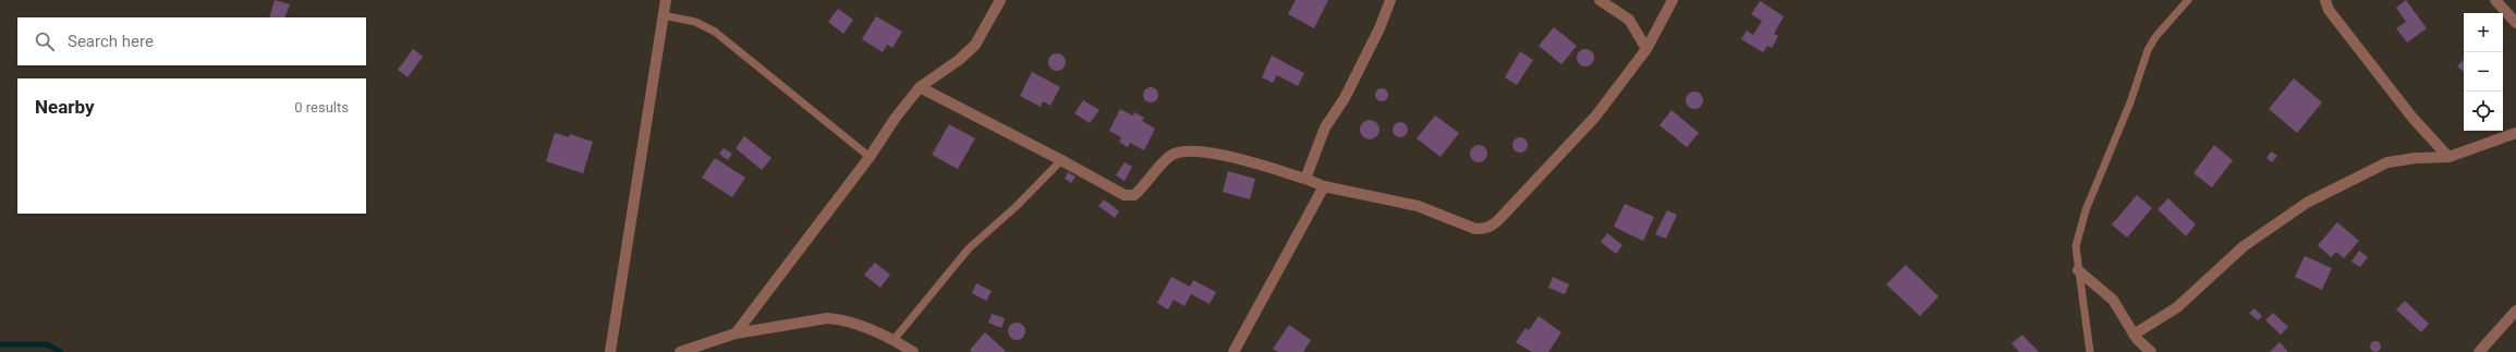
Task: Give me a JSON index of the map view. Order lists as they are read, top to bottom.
{
  "page": {
    "map_buttons": ["+", "−"],
    "search": "Search here",
    "heading": ["Nearby", "0 results"]
  }
}
